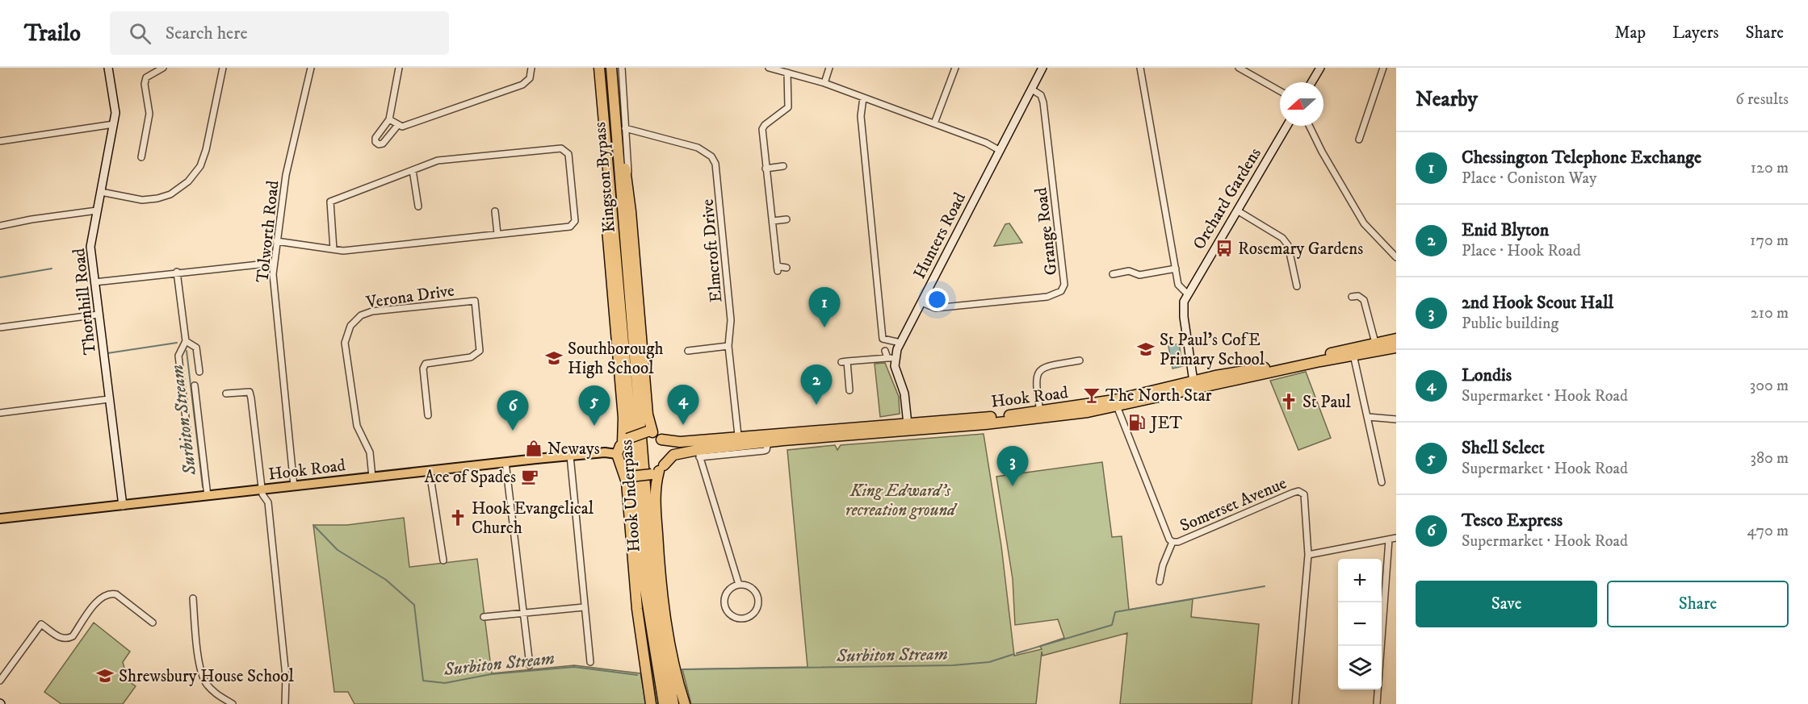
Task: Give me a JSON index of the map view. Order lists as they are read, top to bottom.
{
  "streets": {
    "highway": ["Kingston Bypass", "Hook Road", "Hook Underpass"],
    "street": [
      "Orchard Gardens",
      "Tolworth Road",
      "Grange Road",
      "Hunters Road",
      "Elmcroft Drive",
      "Verona Drive",
      "Thornhill Road",
      "Somerset Avenue"
    ]
  },
  "crossings": [
    ["Kingston Bypass", "Hook Underpass"],
    ["Tolworth Road", "Hook Road"],
    ["Grange Road", "Hunters Road"],
    ["Elmcroft Drive", "Hook Road"],
    ["Verona Drive", "Hook Road"],
    ["Thornhill Road", "Hook Road"],
    ["Hook Road", "Somerset Avenue"]
  ],
  "water": ["Surbiton Stream"],
  "parks": ["King Edward's recreation ground"],
  "places": {
    "bus stop": ["Rosemary Gardens"],
    "school or university": ["St Paul's CofE Primary School", "Southborough High School", "Shrewsbury House School"],
    "bar": ["The North Star"],
    "church": ["St Paul", "Hook Evangelical Church"],
    "fuel station": ["JET"],
    "shop": ["Neways"],
    "cafe": ["Ace of Spades"]
  },
  "north": "left",
  "page": {
    "header": "Trailo",
    "search": "Search here",
    "nav": ["Map", "Layers", "Share"],
    "heading": ["Nearby", "6 results"],
    "list": [
      {
        "mark": "1",
        "name": "Chessington Telephone Exchange",
        "note": "Place · Coniston Way",
        "value": "120 m"
      },
      {
        "mark": "2",
        "name": "Enid Blyton",
        "note": "Place · Hook Road",
        "value": "170 m"
      },
      {
        "mark": "3",
        "name": "2nd Hook Scout Hall",
        "note": "Public building",
        "value": "210 m"
      },
      {
        "mark": "4",
        "name": "Londis",
        "note": "Supermarket · Hook Road",
        "value": "300 m"
      },
      {
        "mark": "5",
        "name": "Shell Select",
        "note": "Supermarket · Hook Road",
        "value": "380 m"
      },
      {
        "mark": "6",
        "name": "Tesco Express",
        "note": "Supermarket · Hook Road",
        "value": "470 m"
      }
    ],
    "pins": [
      "1",
      "2",
      "4",
      "5",
      "6",
      "3"
    ],
    "map_buttons": ["+", "−"],
    "buttons": ["Save", "Share"]
  }
}
